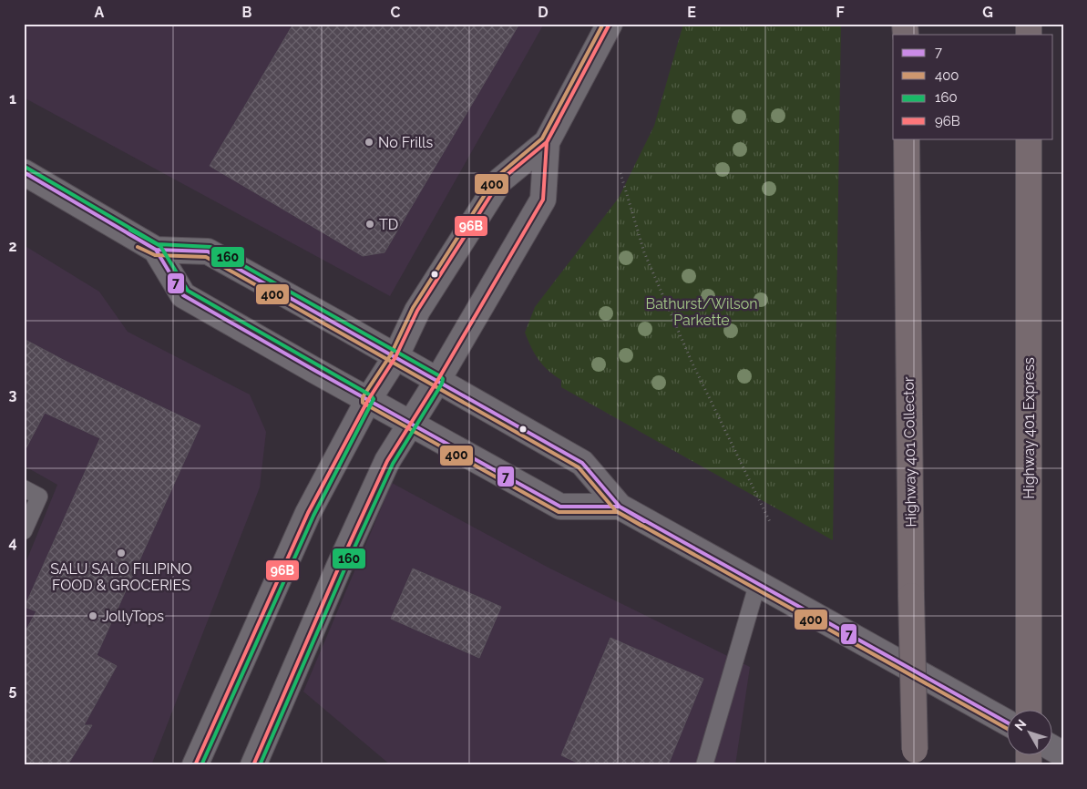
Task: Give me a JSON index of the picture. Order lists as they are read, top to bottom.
{
  "streets": {
    "highway": ["Highway 401 Express", "Highway 401 Collector"]
  },
  "parks": ["Bathurst/Wilson Parkette"],
  "places": [
    "No Frills",
    "TD",
    "SALU SALO FILIPINO FOOD & GROCERIES",
    "JollyTops"
  ],
  "lines": [
    "transit line 400",
    "transit line 96B",
    "transit line 160",
    "transit line 7"
  ],
  "legend": [
    "7",
    "400",
    "160",
    "96B"
  ],
  "north": "top left",
  "grid": {
    "columns": [
      "A",
      "B",
      "C",
      "D",
      "E",
      "F",
      "G"
    ],
    "rows": [
      "1",
      "2",
      "3",
      "4",
      "5"
    ]
  }
}
